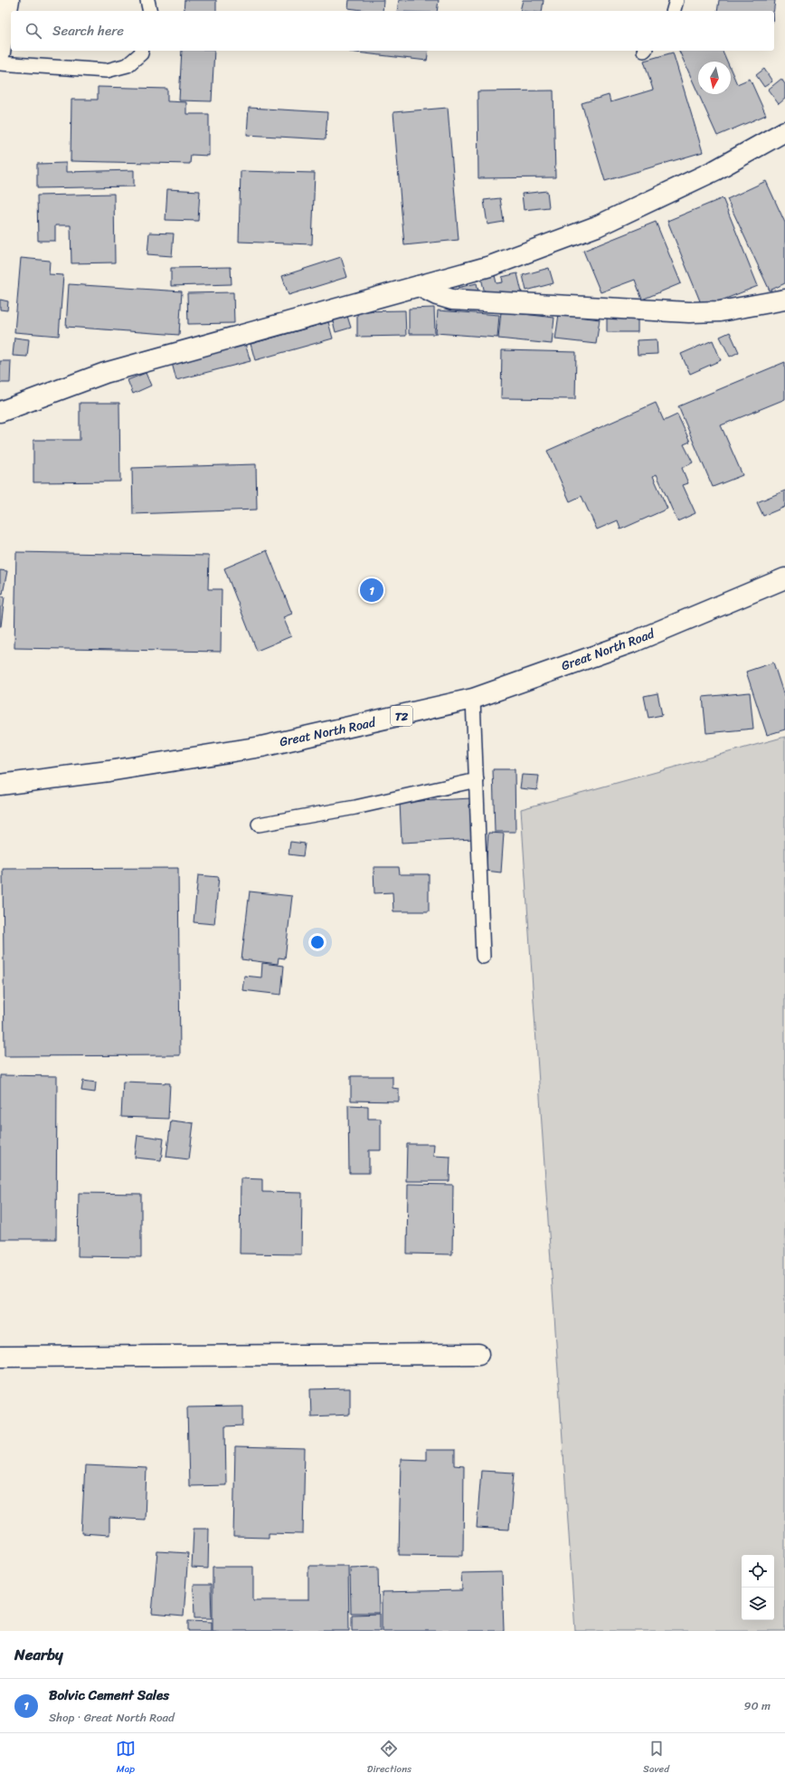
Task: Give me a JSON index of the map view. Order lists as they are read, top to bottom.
{
  "streets": {
    "main road": ["Great North Road", "T2"]
  },
  "north": "bottom",
  "page": {
    "search": "Search here",
    "pins": "1",
    "heading": "Nearby",
    "list": [
      {
        "mark": "1",
        "name": "Bolvic Cement Sales",
        "note": "Shop · Great North Road",
        "value": "90 m"
      }
    ],
    "nav": ["Map", "Directions", "Saved"]
  }
}
